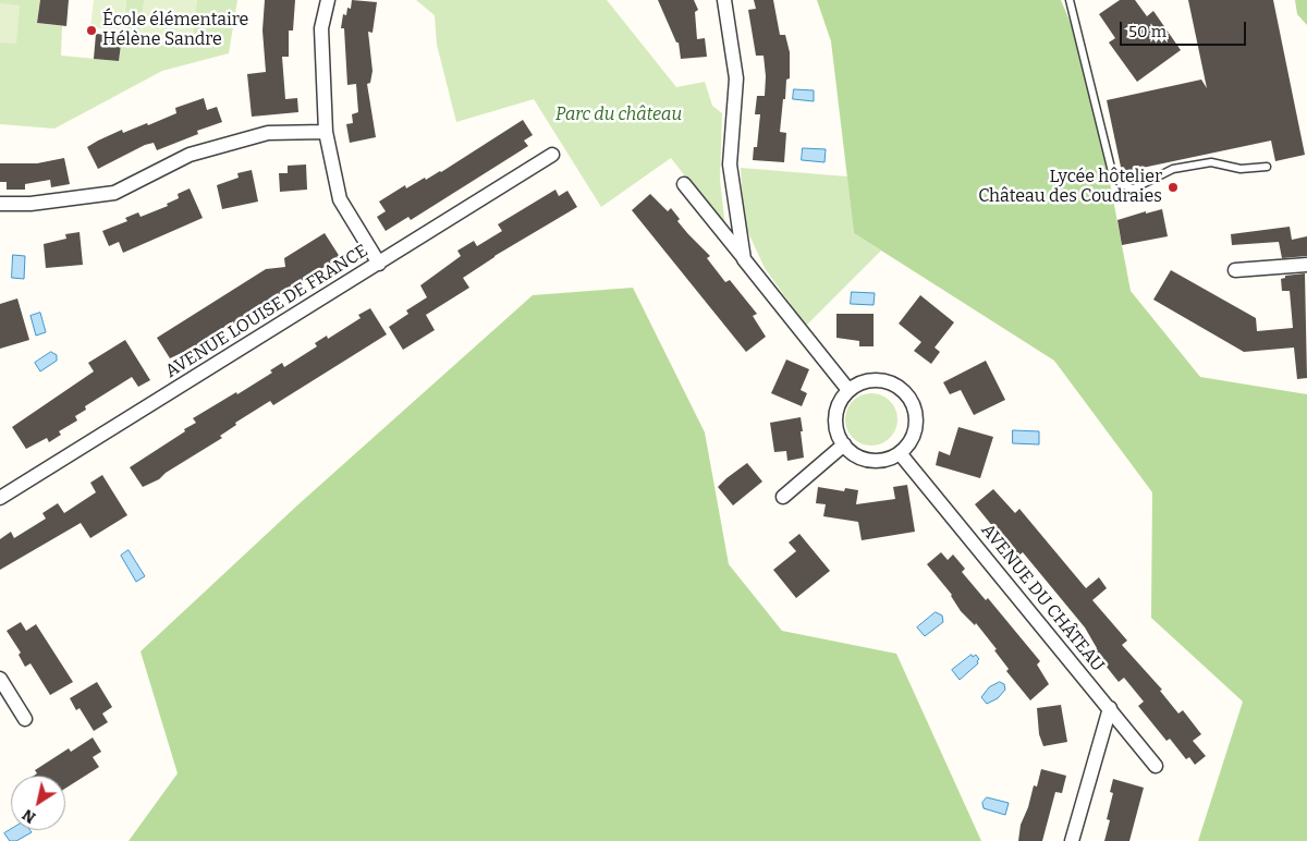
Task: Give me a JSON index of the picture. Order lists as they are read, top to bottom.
{
  "streets": {
    "street": ["AVENUE LOUISE DE FRANCE", "AVENUE DU CHÂTEAU"]
  },
  "parks": ["Parc du château"],
  "places": ["École élémentaire Hélène Sandre", "Lycée hôtelier Château des Coudraies"],
  "scale_bar": "50 m",
  "north": "bottom left"
}
